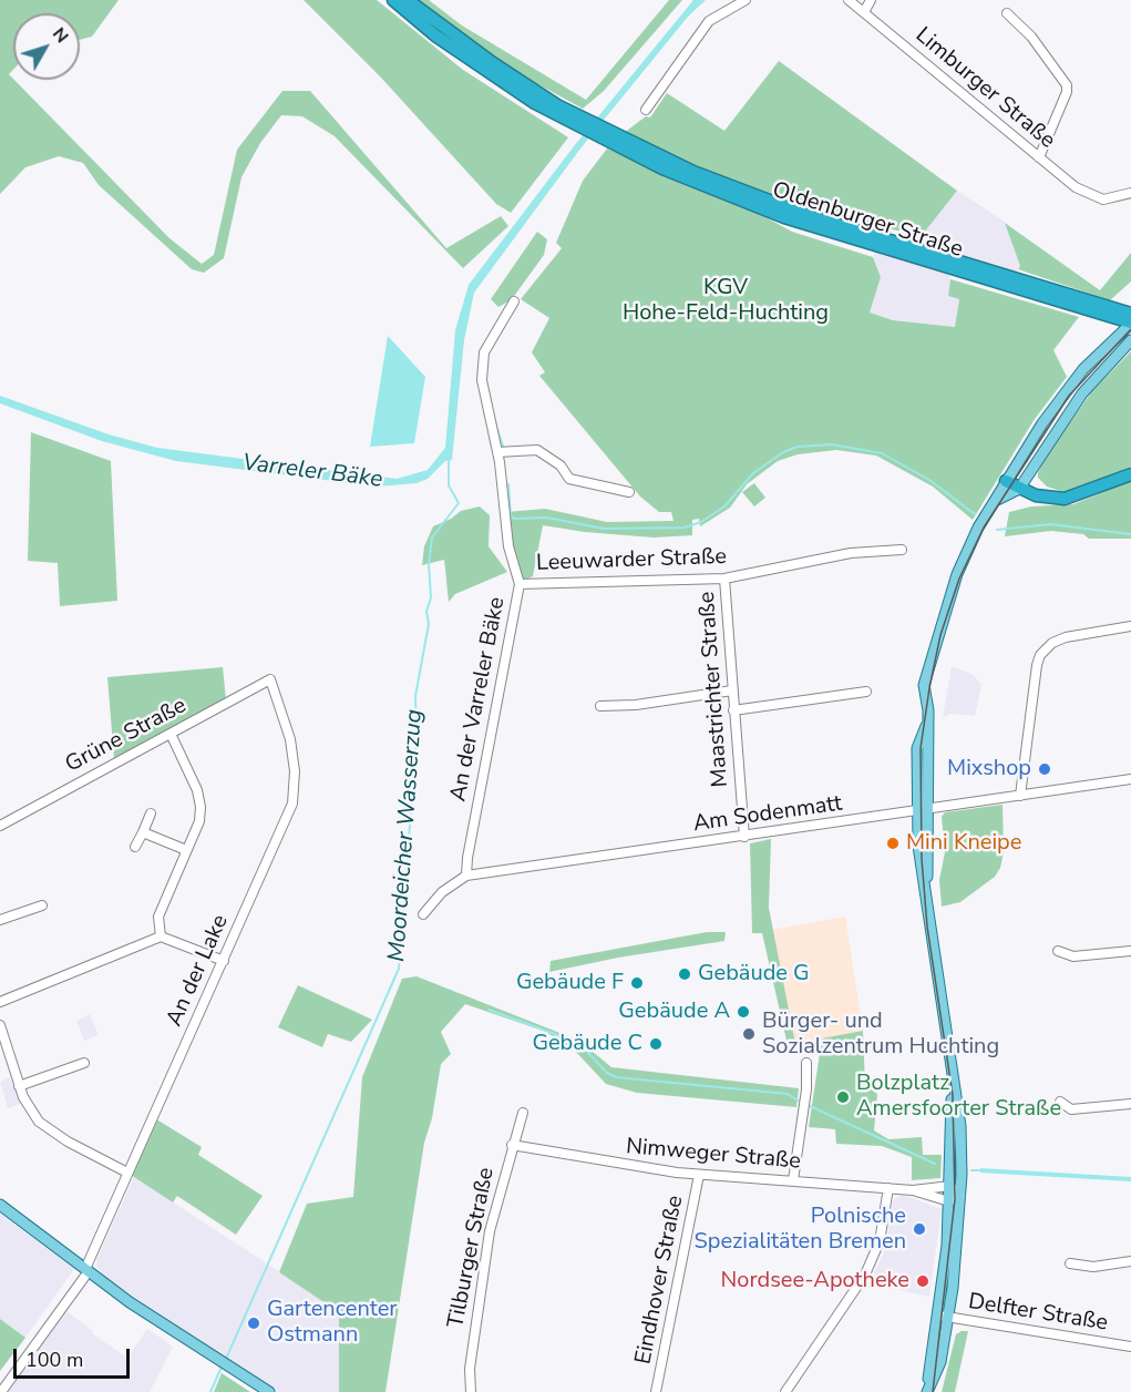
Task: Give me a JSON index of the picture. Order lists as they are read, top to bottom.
{
  "streets": {
    "highway": ["Oldenburger Straße"],
    "street": [
      "Limburger Straße",
      "Leeuwarder Straße",
      "Maastrichter Straße",
      "An der Varreler Bäke",
      "Grüne Straße",
      "Am Sodenmatt",
      "An der Lake",
      "Nimweger Straße",
      "Tilburger Straße",
      "Eindhover Straße",
      "Delfter Straße"
    ]
  },
  "crossings": [
    ["Leeuwarder Straße", "Maastrichter Straße"],
    ["Leeuwarder Straße", "An der Varreler Bäke"],
    ["Maastrichter Straße", "Am Sodenmatt"],
    ["An der Varreler Bäke", "Am Sodenmatt"],
    ["Grüne Straße", "An der Lake"],
    ["Nimweger Straße", "Tilburger Straße"],
    ["Nimweger Straße", "Eindhover Straße"]
  ],
  "water": ["Varreler Bäke", "Moordeicher Wasserzug"],
  "parks": ["KGV Hohe-Feld-Huchting"],
  "places": [
    "Mixshop",
    "Mini Kneipe",
    "Gebäude G",
    "Gebäude F",
    "Gebäude A",
    "Bürger- und Sozialzentrum Huchting",
    "Gebäude C",
    "Bolzplatz Amersfoorter Straße",
    "Polnische Spezialitäten Bremen",
    "Nordsee-Apotheke",
    "Gartencenter Ostmann"
  ],
  "scale_bar": "100 m",
  "north": "top right"
}
